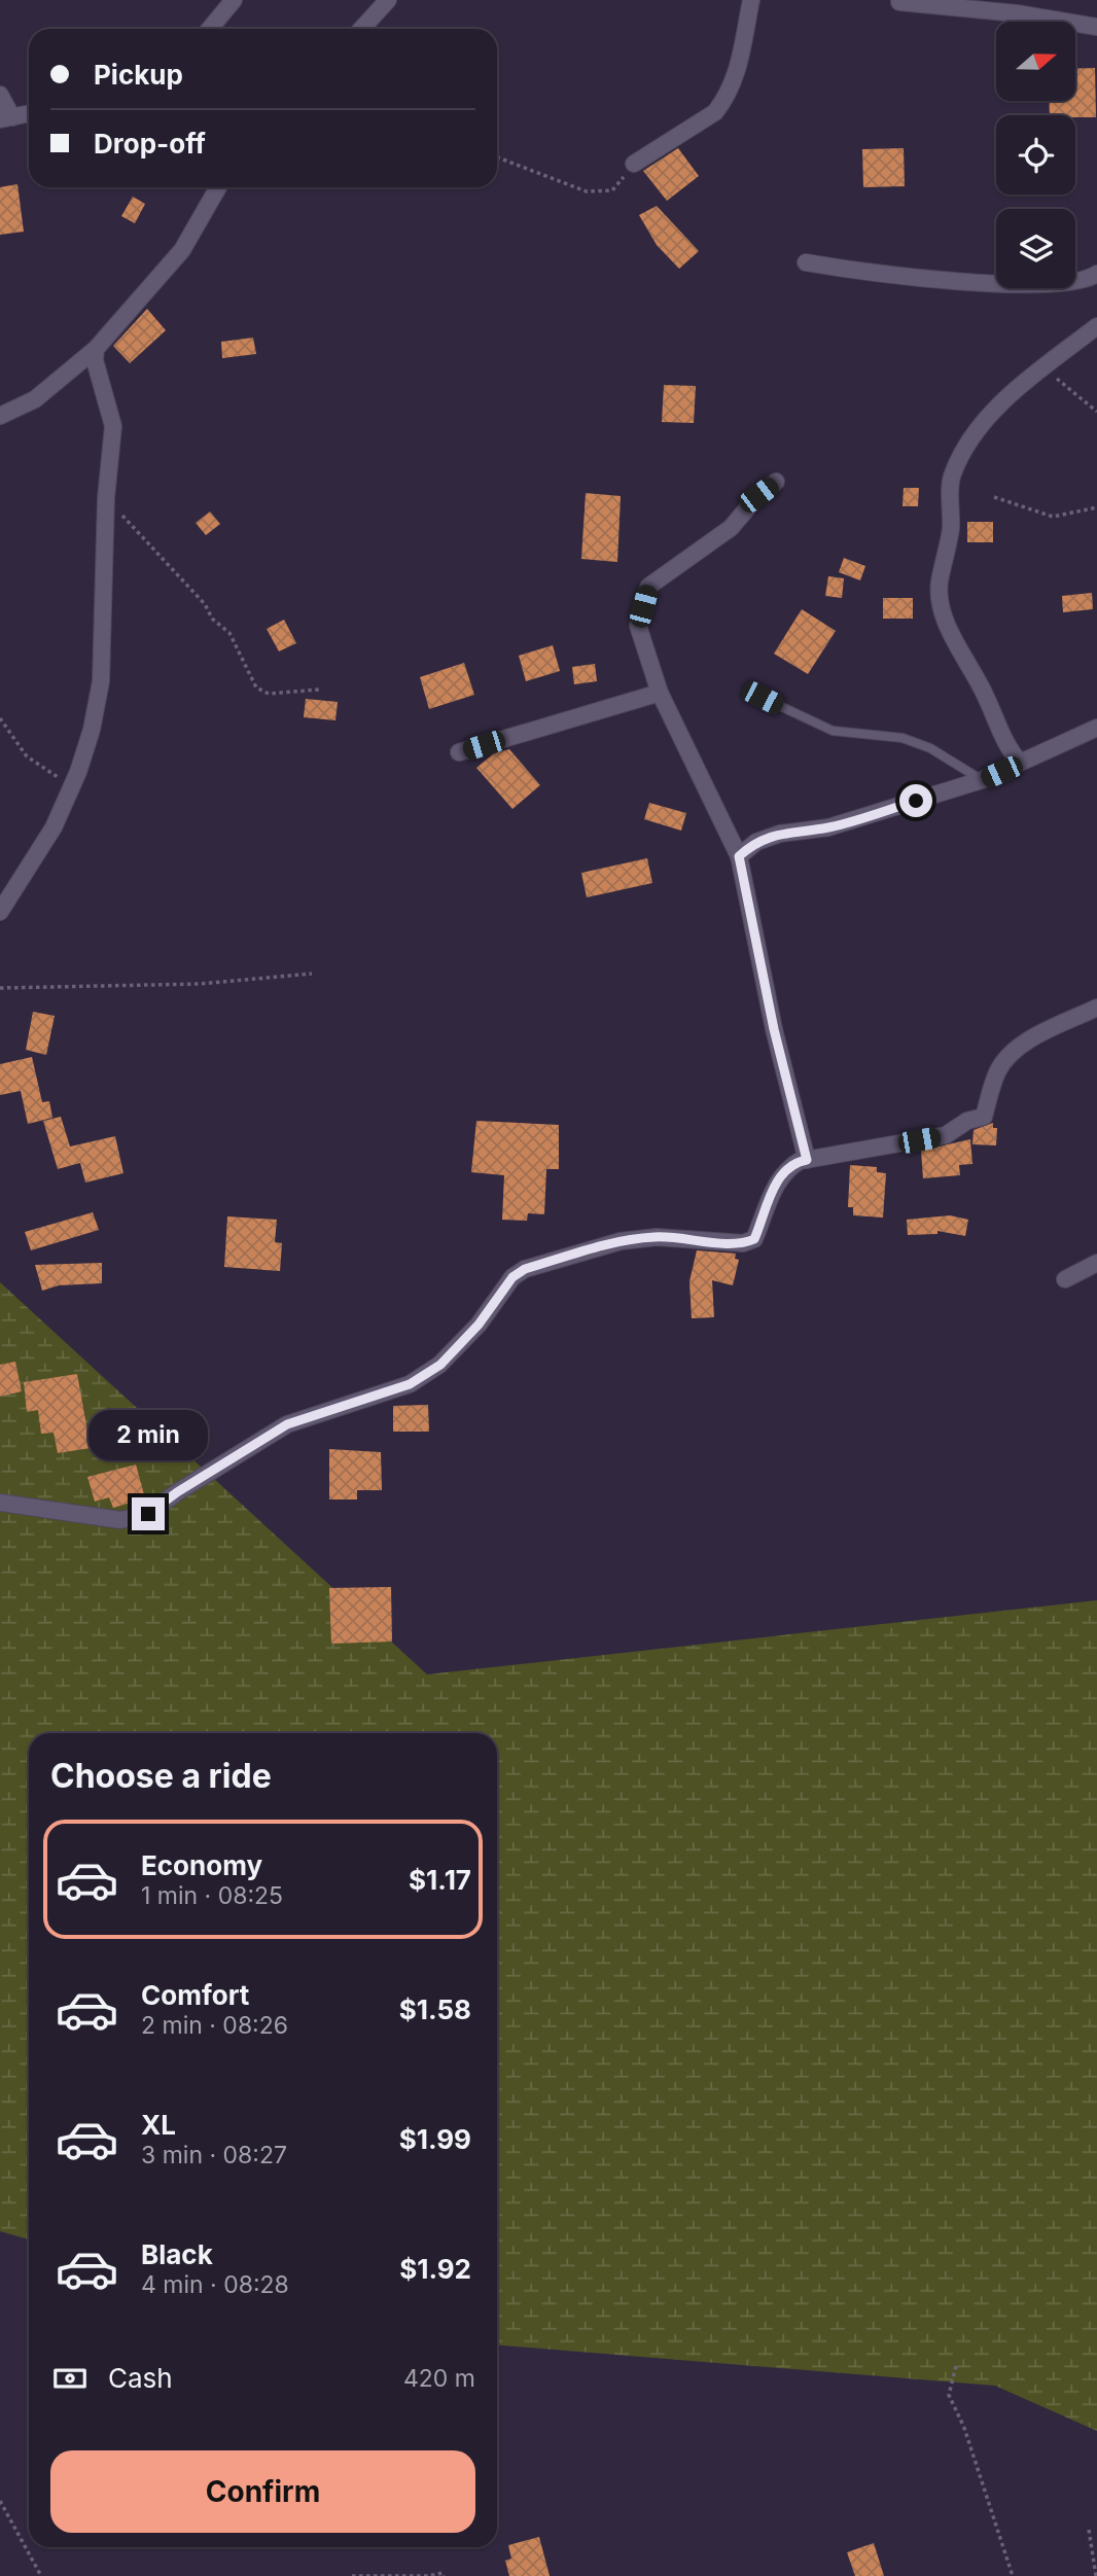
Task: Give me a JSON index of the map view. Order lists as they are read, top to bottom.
{
  "north": "right",
  "page": {
    "banner": ["Pickup", "Drop-off"],
    "bubble": "2 min",
    "heading": "Choose a ride",
    "list": [
      {
        "name": "Economy",
        "note": "1 min · 08:25",
        "value": "$1.17"
      },
      {
        "name": "Comfort",
        "note": "2 min · 08:26",
        "value": "$1.58"
      },
      {
        "name": "XL",
        "note": "3 min · 08:27",
        "value": "$1.99"
      },
      {
        "name": "Black",
        "note": "4 min · 08:28",
        "value": "$1.92"
      }
    ],
    "pay": ["Cash", "420 m"],
    "buttons": "Confirm"
  }
}
